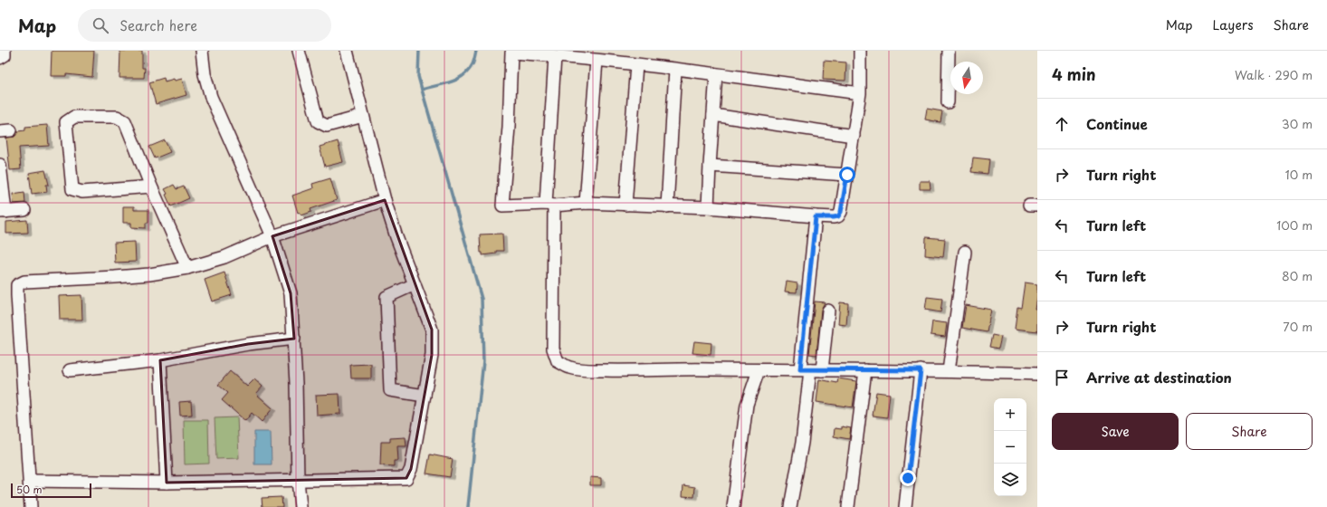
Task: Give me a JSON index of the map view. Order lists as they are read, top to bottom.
{
  "scale_bar": "50 m",
  "north": "bottom",
  "page": {
    "header": "Map",
    "search": "Search here",
    "nav": ["Map", "Layers", "Share"],
    "heading": ["4 min", "Walk · 290 m"],
    "list": [
      ["Continue", "30 m"],
      ["Turn right", "10 m"],
      ["Turn left", "100 m"],
      ["Turn left", "80 m"],
      ["Turn right", "70 m"],
      "Arrive at destination"
    ],
    "map_buttons": ["+", "−"],
    "buttons": ["Save", "Share"],
    "scale": "50 m"
  }
}
